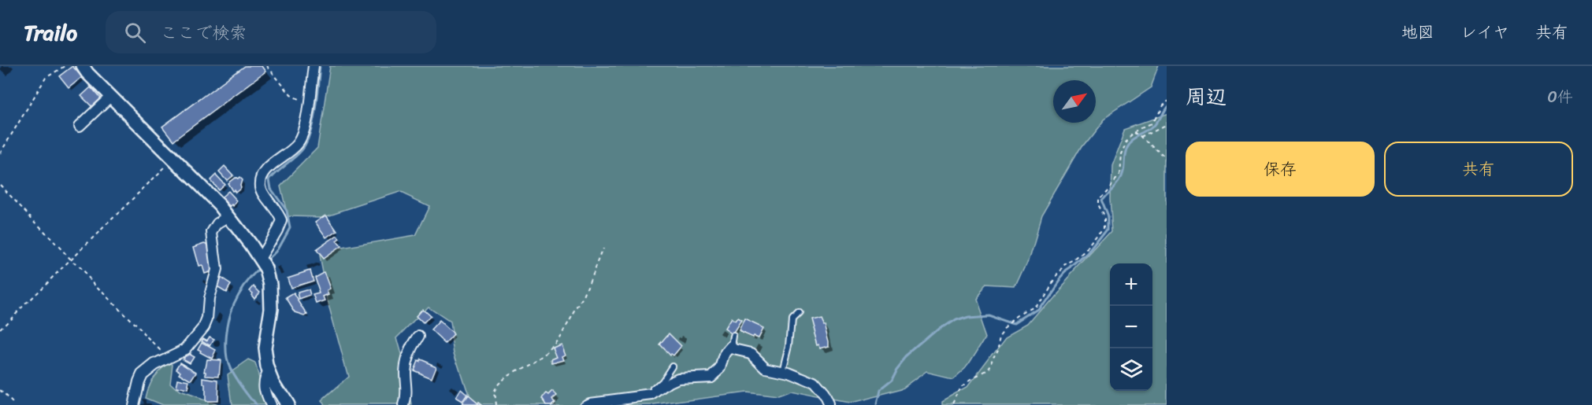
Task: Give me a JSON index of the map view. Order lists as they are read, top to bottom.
{
  "north": "top right",
  "page": {
    "header": "Trailo",
    "search": "ここで検索",
    "nav": ["地図", "レイヤ", "共有"],
    "heading": ["周辺", "0件"],
    "buttons": ["保存", "共有"],
    "map_buttons": ["+", "−"]
  }
}
